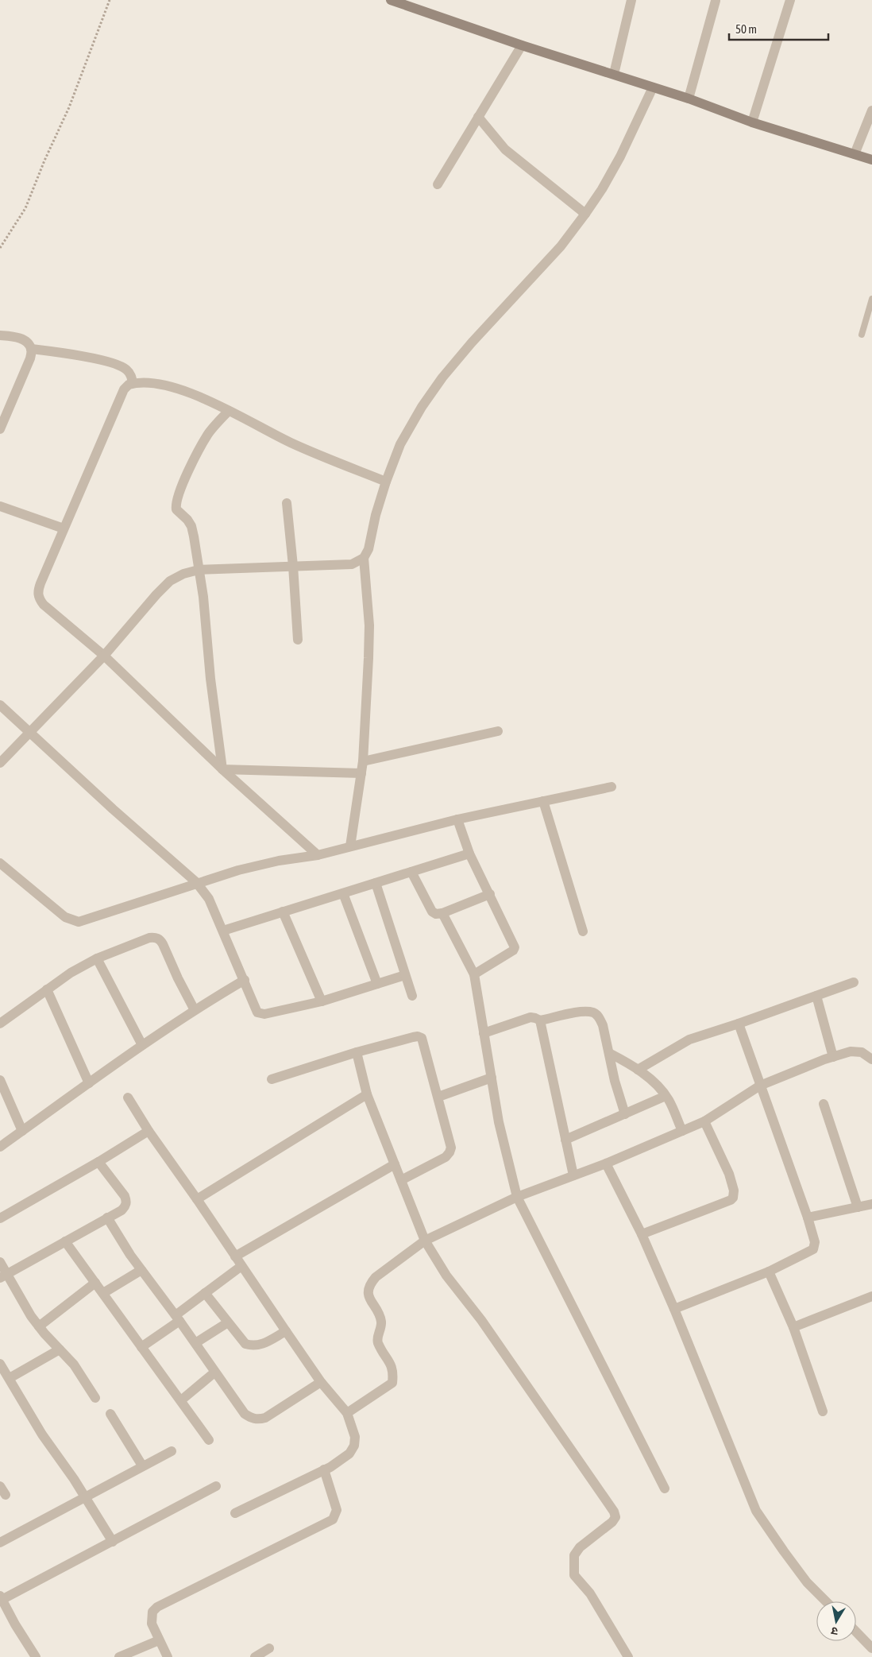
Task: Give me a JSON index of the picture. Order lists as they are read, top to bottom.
{
  "scale_bar": "50 m",
  "north": "bottom"
}
